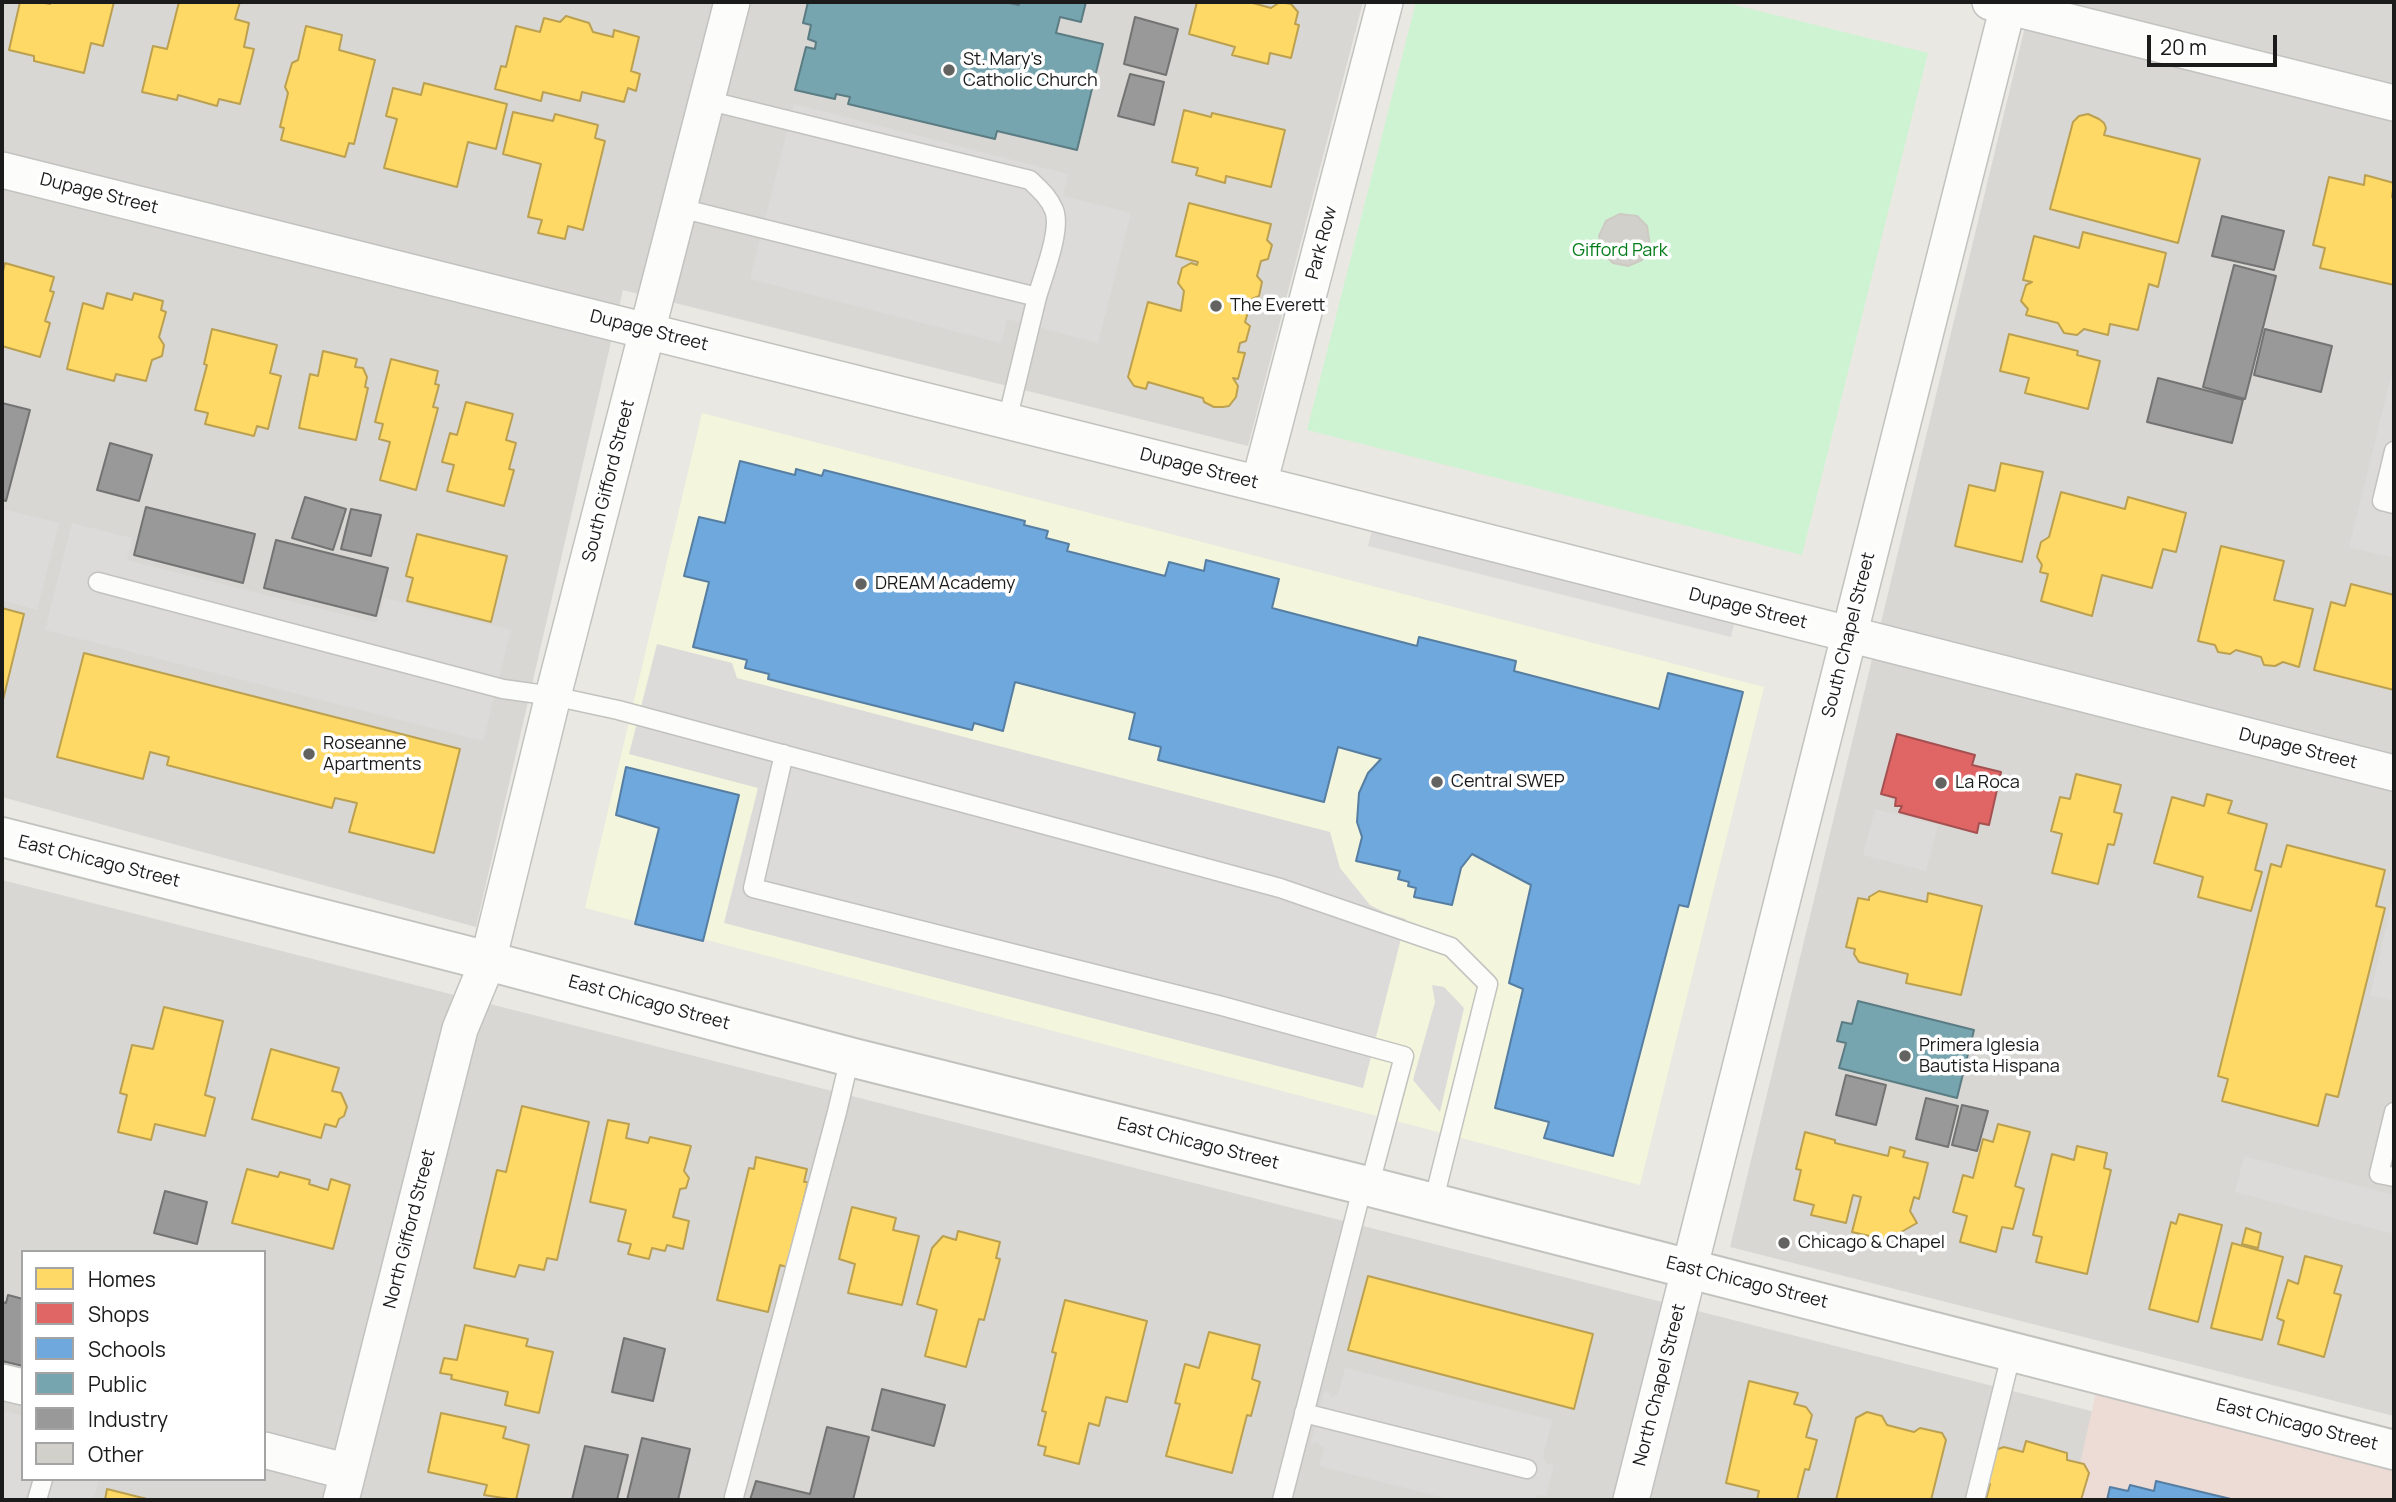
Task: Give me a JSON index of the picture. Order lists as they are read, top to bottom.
{
  "streets": {
    "street": [
      "Dupage Street",
      "Park Row",
      "South Gifford Street",
      "South Chapel Street",
      "East Chicago Street",
      "North Gifford Street",
      "North Chapel Street"
    ]
  },
  "crossings": [
    ["Dupage Street", "Park Row"],
    ["Dupage Street", "South Gifford Street"],
    ["Dupage Street", "South Chapel Street"],
    ["South Gifford Street", "East Chicago Street"],
    ["South Gifford Street", "North Gifford Street"],
    ["South Chapel Street", "East Chicago Street"],
    ["South Chapel Street", "North Chapel Street"],
    ["East Chicago Street", "North Gifford Street"],
    ["East Chicago Street", "North Chapel Street"]
  ],
  "parks": ["Gifford Park"],
  "places": [
    "St. Mary's Catholic Church",
    "The Everett",
    "DREAM Academy",
    "Roseanne Apartments",
    "Central SWEP",
    "La Roca",
    "Primera Iglesia Bautista Hispana",
    "Chicago & Chapel"
  ],
  "legend": [
    "Homes",
    "Shops",
    "Schools",
    "Public",
    "Industry",
    "Other"
  ],
  "scale_bar": "20 m"
}
